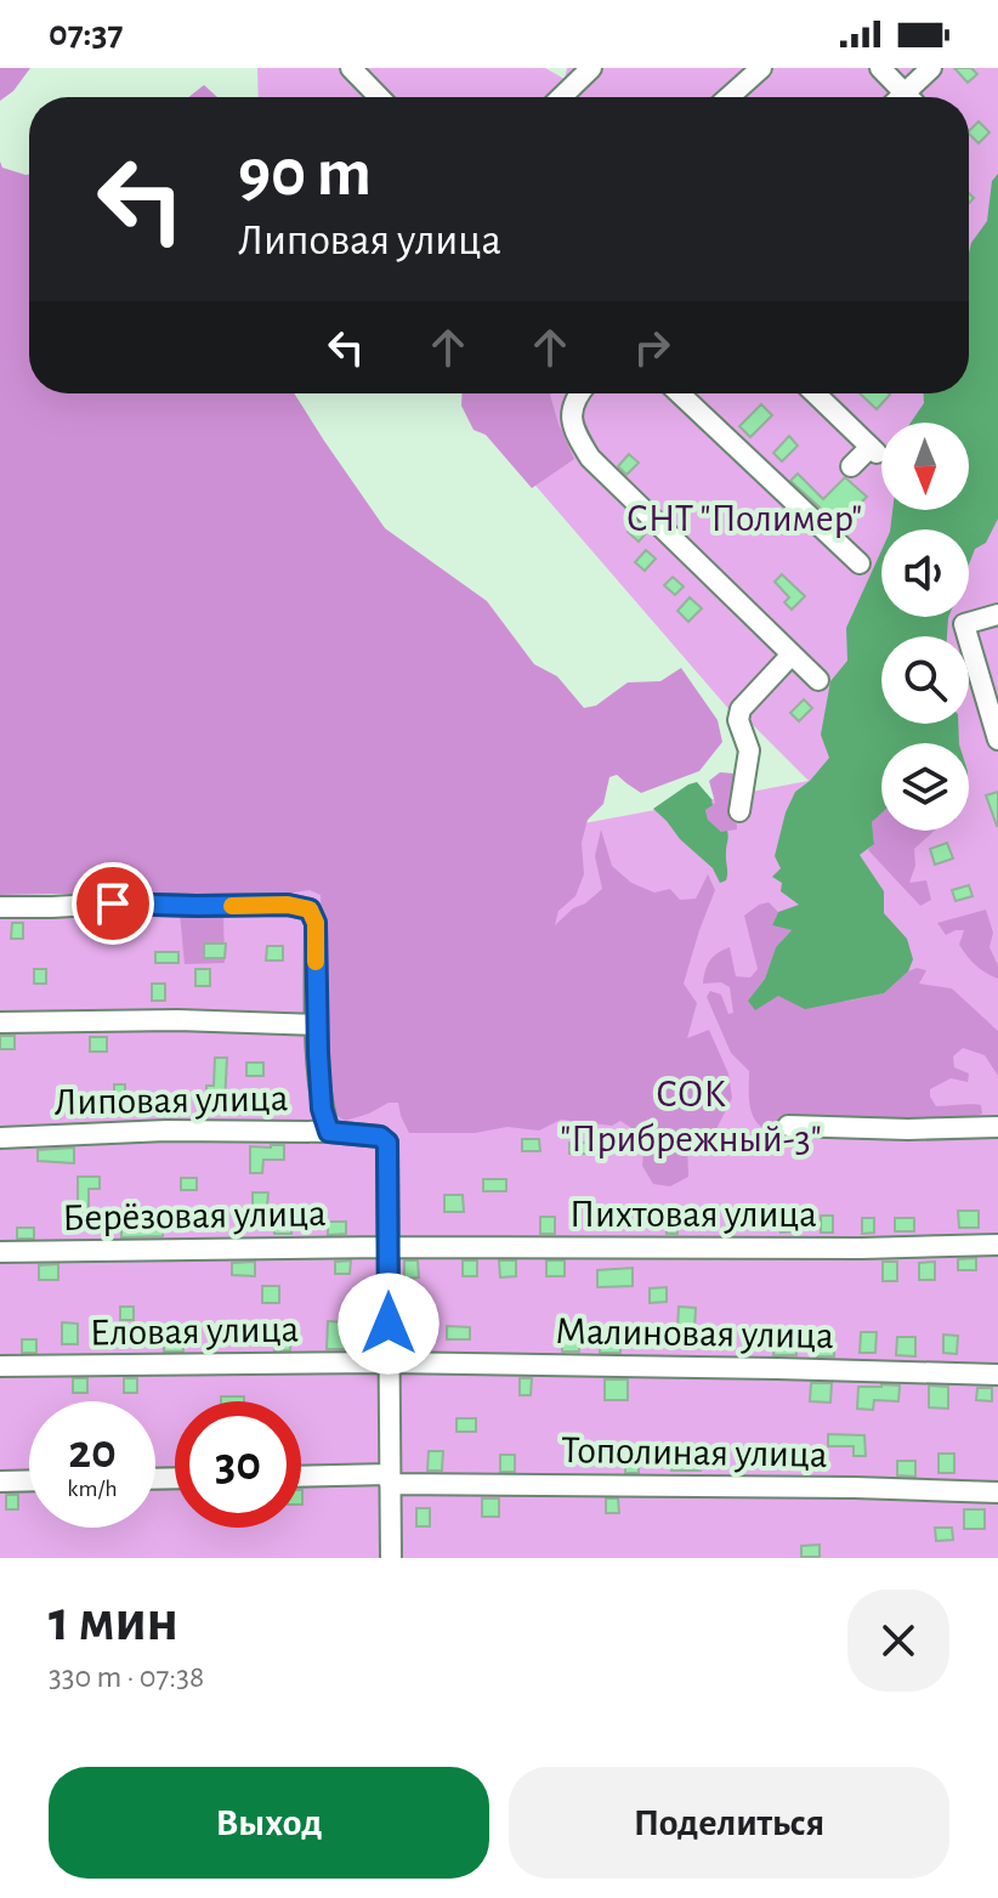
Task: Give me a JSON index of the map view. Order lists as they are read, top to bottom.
{
  "streets": {
    "street": [
      "Липовая улица",
      "Пихтовая улица",
      "Берёзовая улица",
      "Еловая улица",
      "Малиновая улица",
      "Тополиная улица"
    ]
  },
  "crossings": [
    ["Липовая улица", "Пихтовая улица"],
    ["Липовая улица", "Берёзовая улица"],
    ["Пихтовая улица", "Берёзовая улица"],
    ["Еловая улица", "Малиновая улица"]
  ],
  "parks": ["СНТ \"Полимер\"", "СОК \"Прибрежный-3\""],
  "north": "bottom",
  "page": {
    "status": "07:37",
    "turn": ["90 m", "Липовая улица"],
    "speed": "20 km/h",
    "limit": "30",
    "heading": ["1 мин", "330 m · 07:38"],
    "buttons": ["Выход", "Поделиться"]
  }
}
